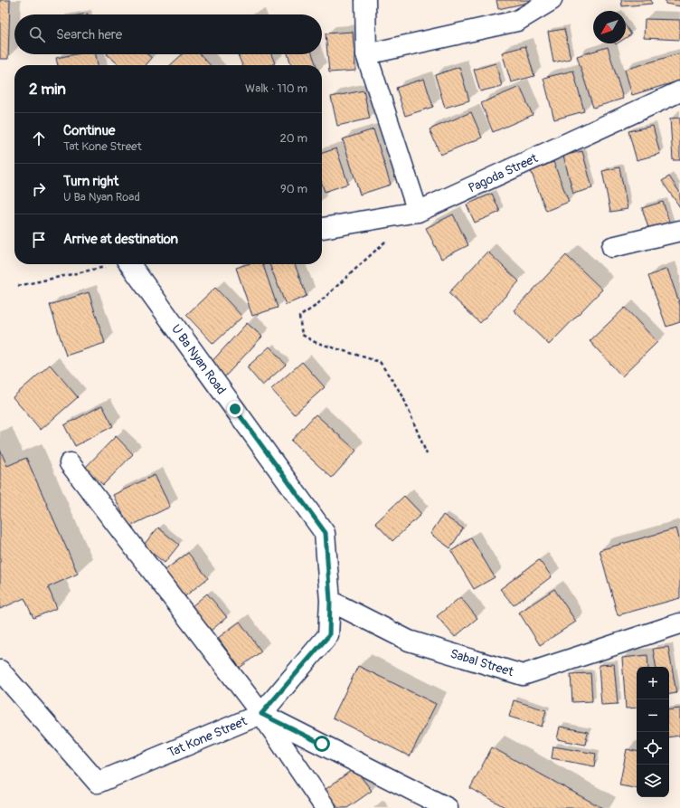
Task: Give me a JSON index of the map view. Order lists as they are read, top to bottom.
{
  "streets": {
    "street": [
      "Pagoda Street",
      "U Ba Nyan Road",
      "Sabal Street",
      "Tat Kone Street"
    ]
  },
  "crossings": [
    ["U Ba Nyan Road", "Sabal Street"],
    ["U Ba Nyan Road", "Tat Kone Street"]
  ],
  "north": "bottom left",
  "page": {
    "search": "Search here",
    "heading": ["2 min", "Walk · 110 m"],
    "list": [
      ["Continue", "Tat Kone Street", "20 m"],
      ["Turn right", "U Ba Nyan Road", "90 m"],
      "Arrive at destination"
    ],
    "map_buttons": ["+", "−"]
  }
}
